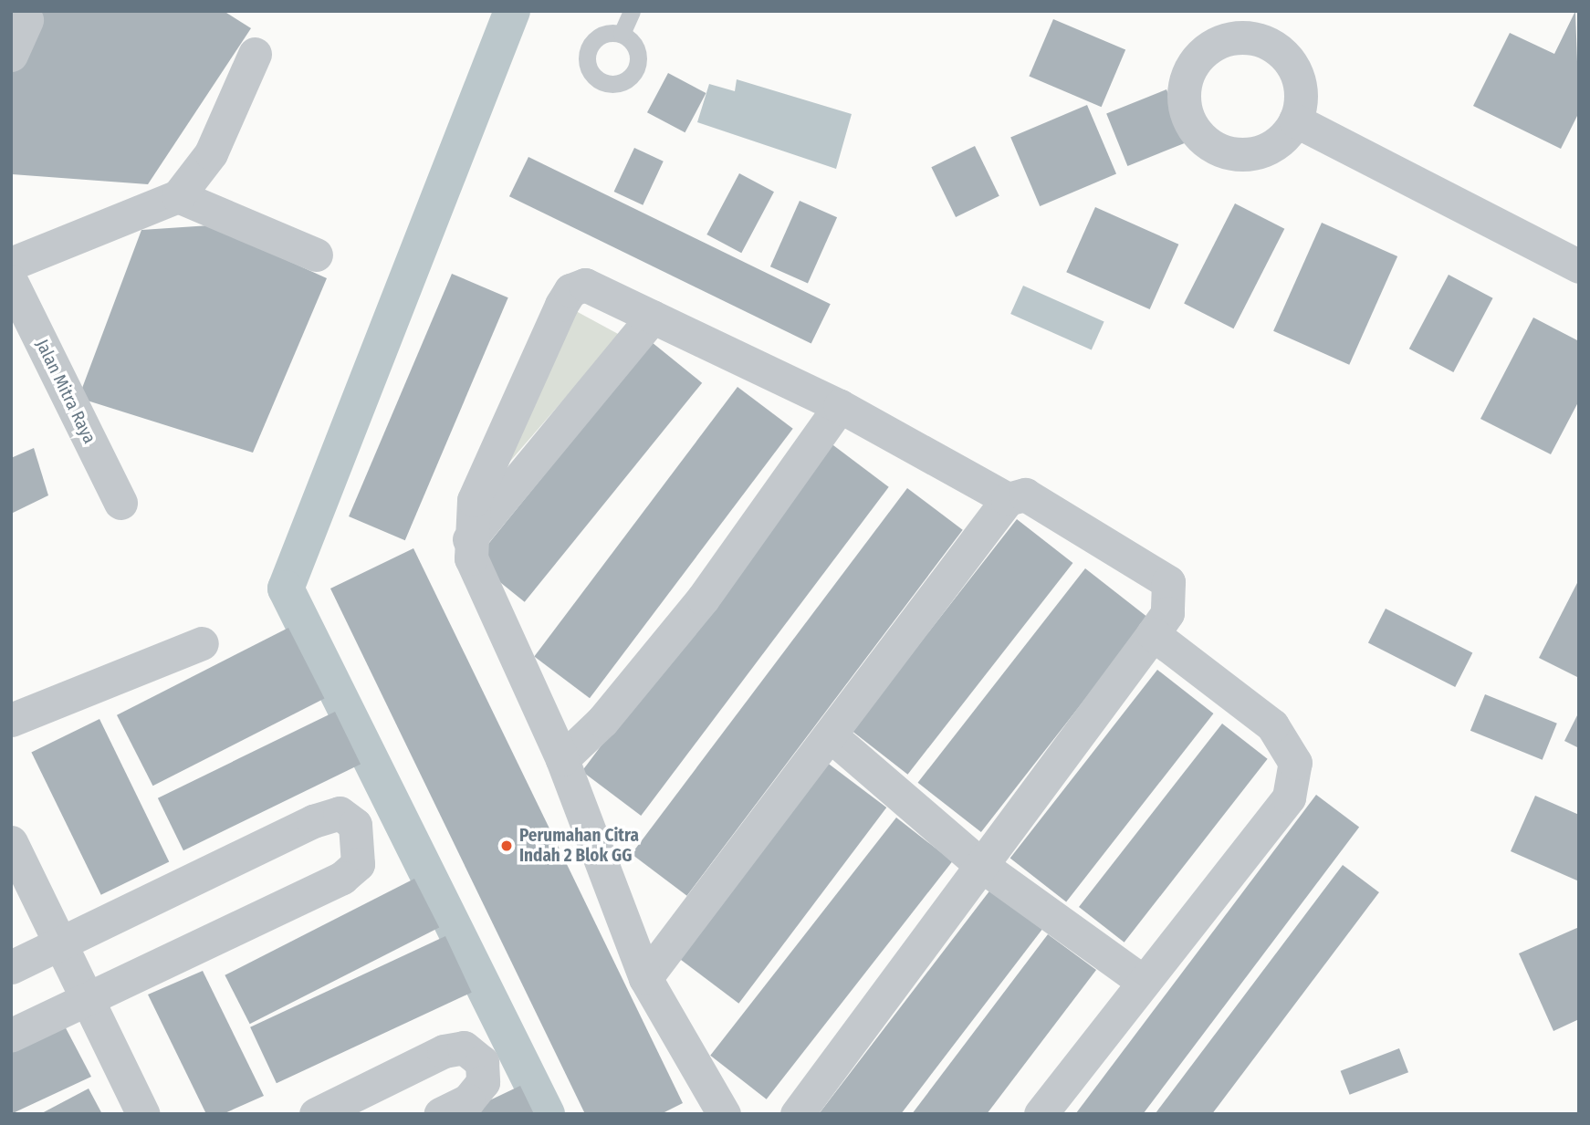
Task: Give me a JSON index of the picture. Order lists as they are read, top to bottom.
{
  "streets": {
    "street": ["Jalan Mitra Raya"]
  },
  "places": ["Perumahan Citra Indah 2 Blok GG"]
}
